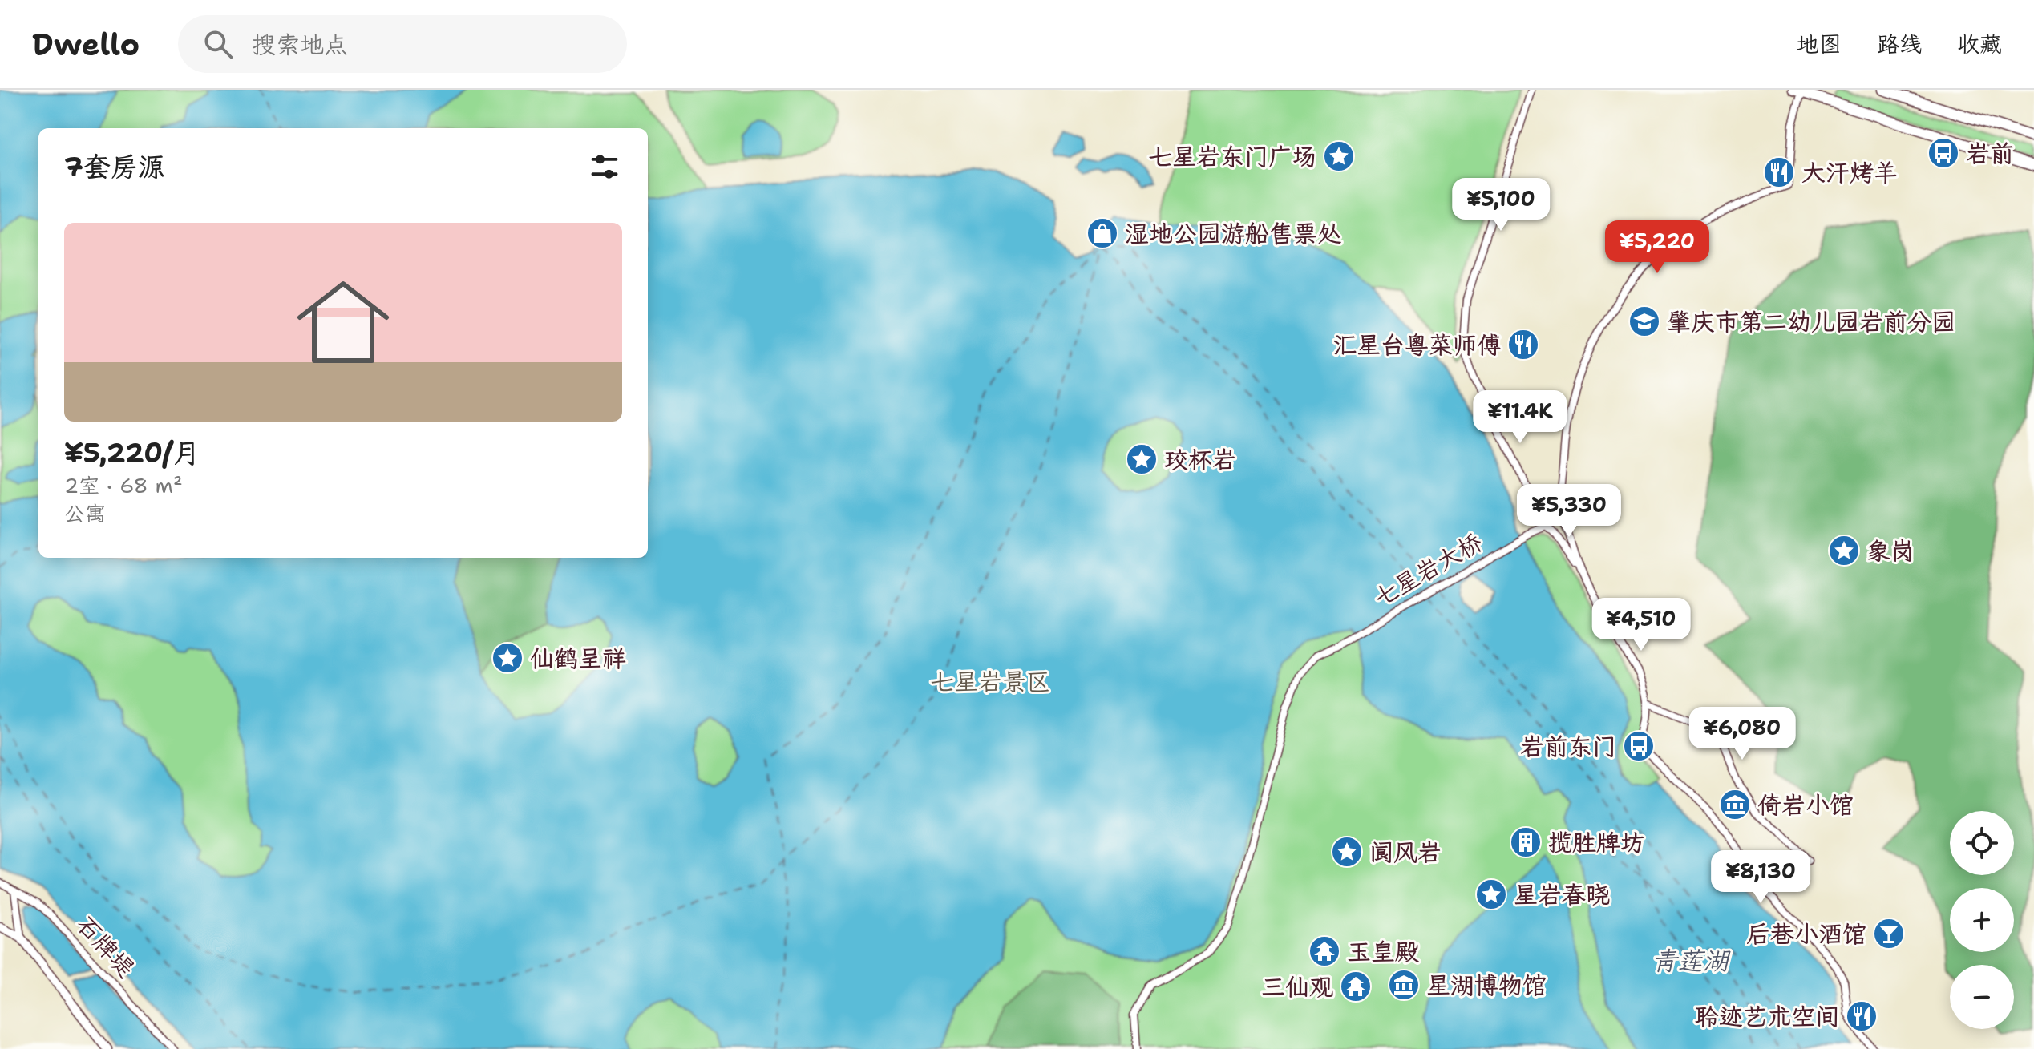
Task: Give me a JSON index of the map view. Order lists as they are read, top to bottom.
{
  "streets": {
    "street": ["七星岩大桥", "石牌堤"]
  },
  "water": ["青莲湖"],
  "parks": ["七星岩景区"],
  "places": {
    "bus stop": ["岩前", "岩前东门"],
    "place": [
      "七星岩东门广场",
      "珓杯岩",
      "象岗",
      "仙鹤呈祥",
      "阆风岩",
      "星岩春晓"
    ],
    "restaurant": ["大汗烤羊", "汇星台粤菜师傅", "聆迹艺术空间"],
    "shop": ["湿地公园游船售票处"],
    "school or university": ["肇庆市第二幼儿园岩前分园"],
    "museum": ["倚岩小馆", "星湖博物馆"],
    "building": ["揽胜牌坊"],
    "bar": ["后巷小酒馆"],
    "temple": ["玉皇殿", "三仙观"]
  },
  "page": {
    "header": "Dwello",
    "search": "搜索地点",
    "nav": ["地图", "路线", "收藏"],
    "heading": "7套房源",
    "price": [
      "¥5,100",
      "¥5,220",
      "¥11.4K",
      "¥5,330",
      "¥4,510",
      "¥6,080",
      "¥8,130"
    ],
    "list": [
      {
        "name": "¥5,220/月",
        "note": "2室 · 68 m² · 公寓"
      }
    ],
    "map_buttons": ["+", "−"]
  }
}
